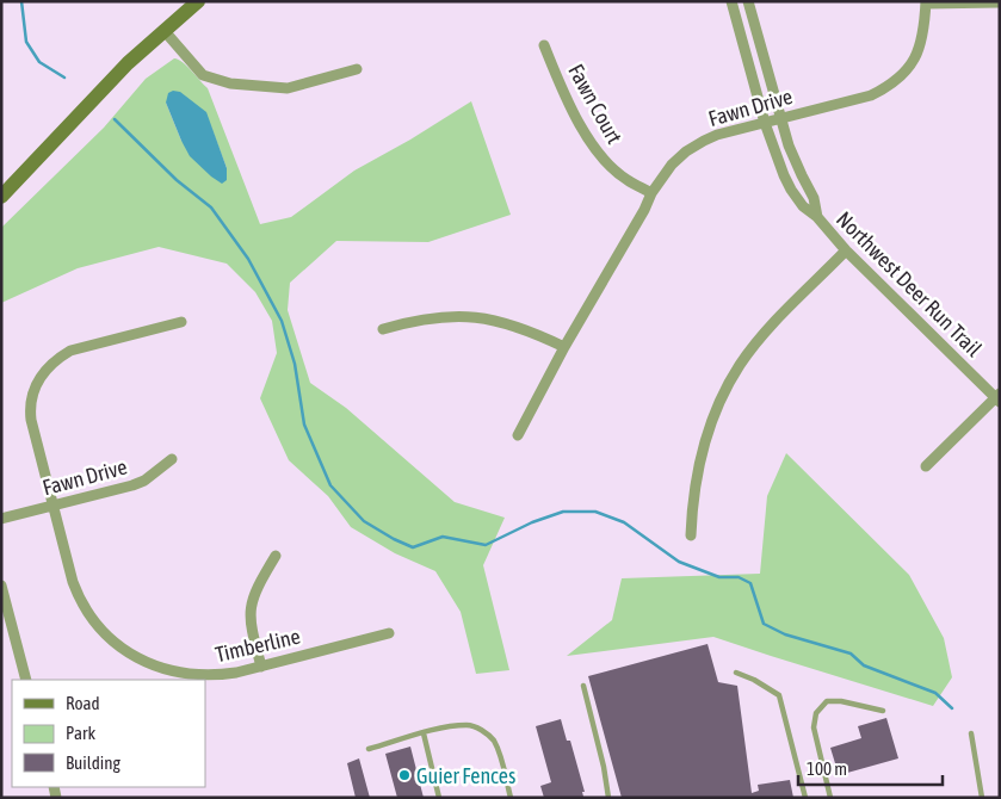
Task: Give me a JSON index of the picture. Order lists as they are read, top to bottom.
{
  "streets": {
    "street": [
      "Fawn Court",
      "Fawn Drive",
      "Northwest Deer Run Trail",
      "Timberline"
    ]
  },
  "crossings": [
    ["Fawn Court", "Fawn Drive"],
    ["Fawn Drive", "Northwest Deer Run Trail"],
    ["Fawn Drive", "Timberline"]
  ],
  "places": ["Guier Fences"],
  "legend": ["Road", "Park", "Building"],
  "scale_bar": "100 m"
}
